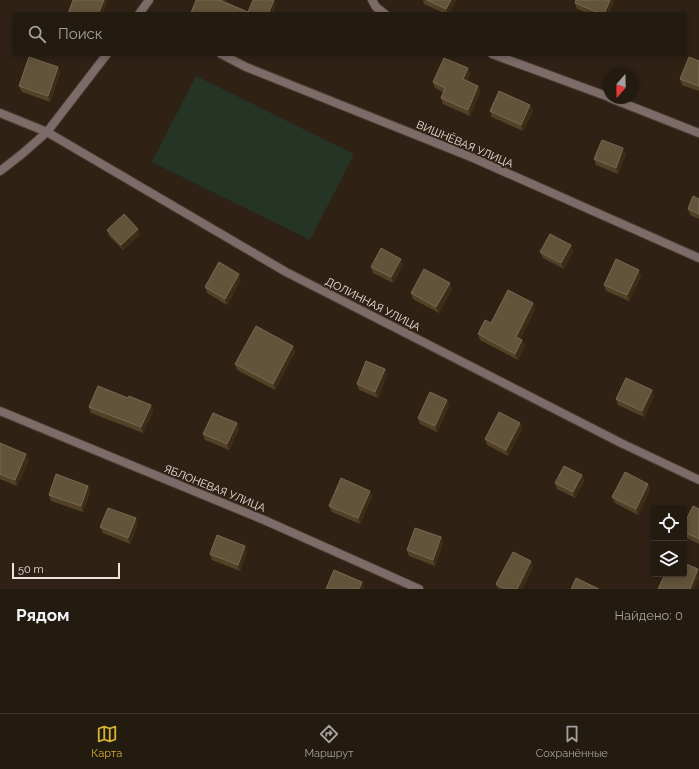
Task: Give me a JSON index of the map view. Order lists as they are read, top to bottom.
{
  "streets": {
    "street": ["ВИШНЁВАЯ УЛИЦА", "ДОЛИННАЯ УЛИЦА", "ЯБЛОНЕВАЯ УЛИЦА"]
  },
  "scale_bar": "50 m",
  "north": "bottom",
  "page": {
    "search": "Поиск",
    "scale": "50 m",
    "heading": ["Рядом", "Найдено: 0"],
    "nav": ["Карта", "Маршрут", "Сохранённые"]
  }
}
